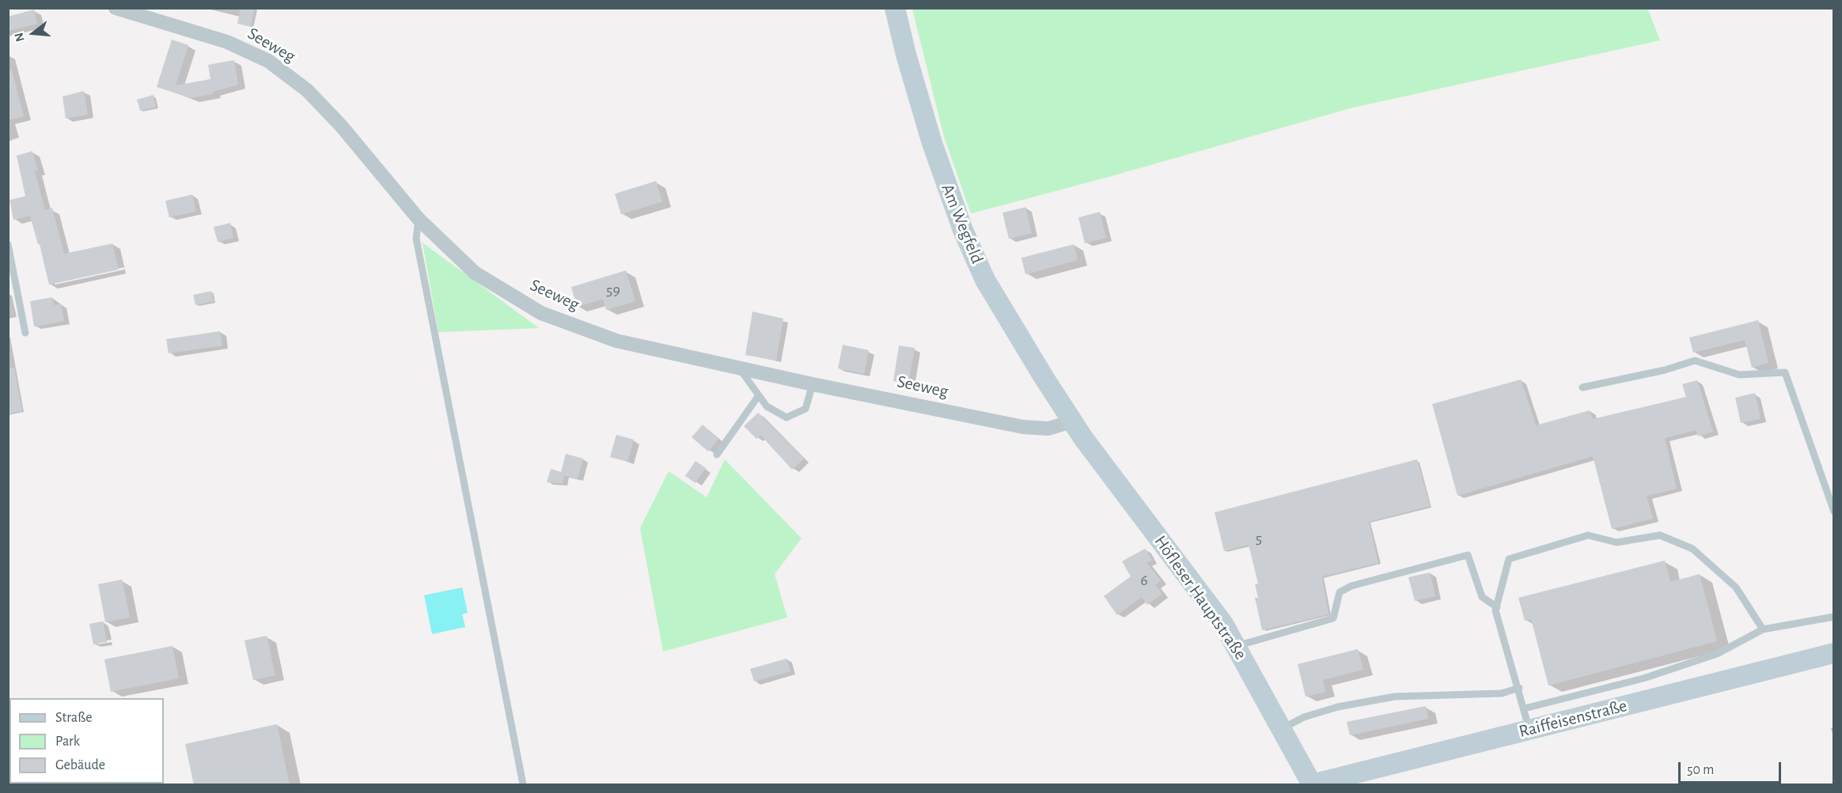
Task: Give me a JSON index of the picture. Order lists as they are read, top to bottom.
{
  "streets": {
    "street": [
      "Seeweg",
      "Am Wegfeld",
      "Höfleser Hauptstraße",
      "Raiffeisenstraße"
    ]
  },
  "crossings": [
    ["Seeweg", "Am Wegfeld"],
    ["Seeweg", "Höfleser Hauptstraße"],
    ["Am Wegfeld", "Höfleser Hauptstraße"],
    ["Höfleser Hauptstraße", "Raiffeisenstraße"]
  ],
  "house_numbers": ["59", "5", "6"],
  "legend": ["Straße", "Park", "Gebäude"],
  "scale_bar": "50 m",
  "north": "left"
}
